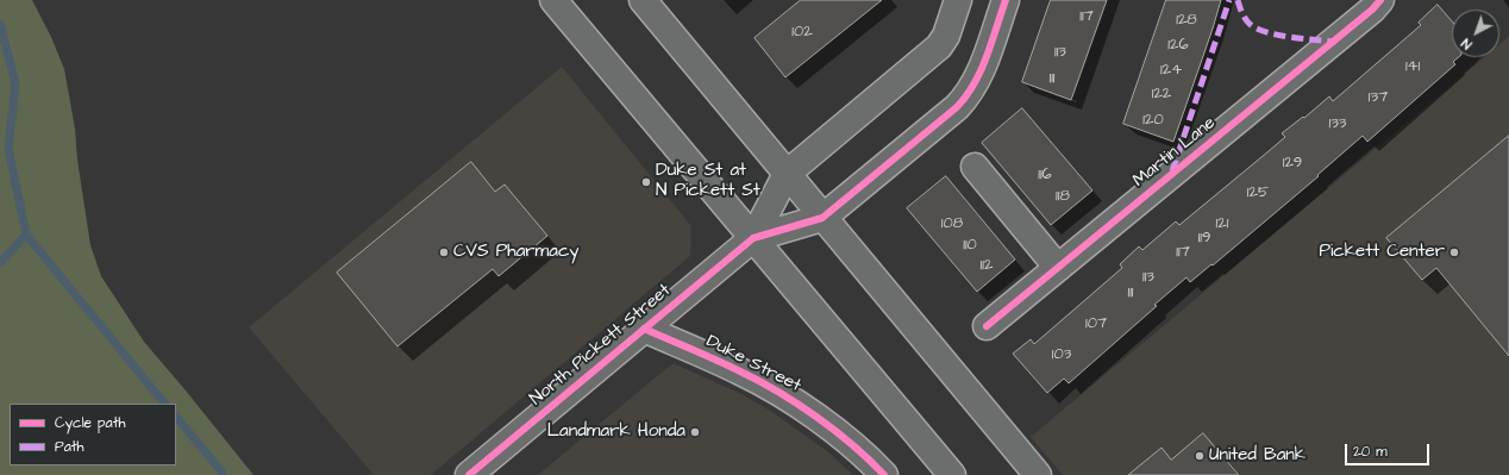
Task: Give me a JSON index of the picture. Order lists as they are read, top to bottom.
{
  "streets": {
    "street": ["Martin Lane", "North Pickett Street", "Duke Street"]
  },
  "crossings": [
    ["North Pickett Street", "Duke Street"]
  ],
  "places": [
    "Duke St at N Pickett St",
    "CVS Pharmacy",
    "Pickett Center",
    "Landmark Honda",
    "United Bank"
  ],
  "house_numbers": [
    "117",
    "128",
    "102",
    "126",
    "113",
    "141",
    "124",
    "111",
    "122",
    "137",
    "120",
    "133",
    "129",
    "116",
    "125",
    "118",
    "108",
    "121",
    "119",
    "110",
    "117",
    "112",
    "113",
    "111",
    "107",
    "103"
  ],
  "legend": ["Cycle path", "Path"],
  "scale_bar": "20 m",
  "north": "bottom left"
}
